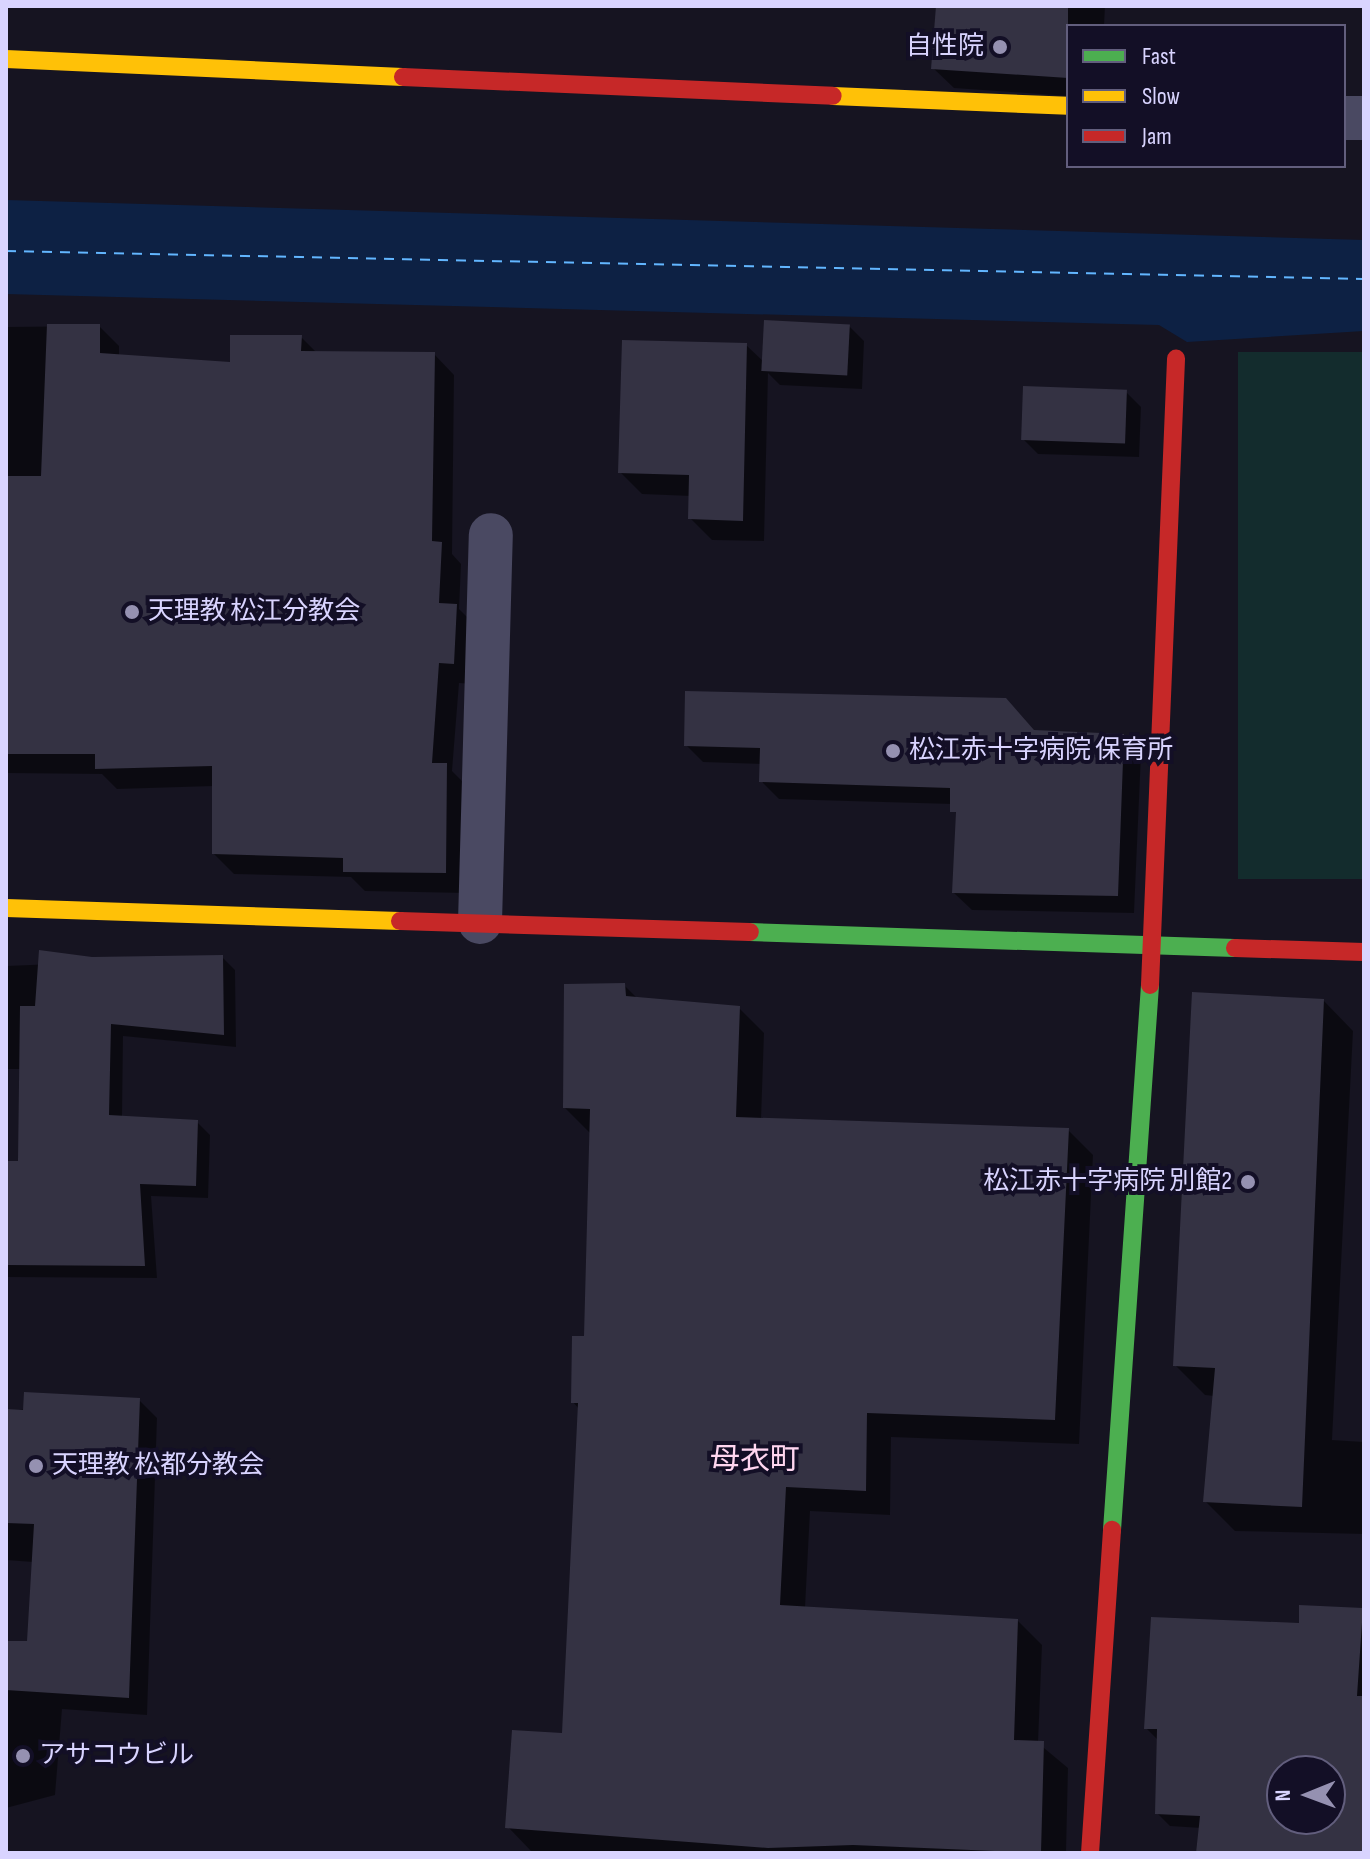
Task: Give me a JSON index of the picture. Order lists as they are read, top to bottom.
{
  "districts": ["母衣町"],
  "places": [
    "自性院",
    "天理教 松江分教会",
    "松江赤十字病院 保育所",
    "松江赤十字病院 別館2",
    "天理教 松都分教会",
    "アサコウビル"
  ],
  "legend": ["Fast", "Slow", "Jam"],
  "north": "left"
}
